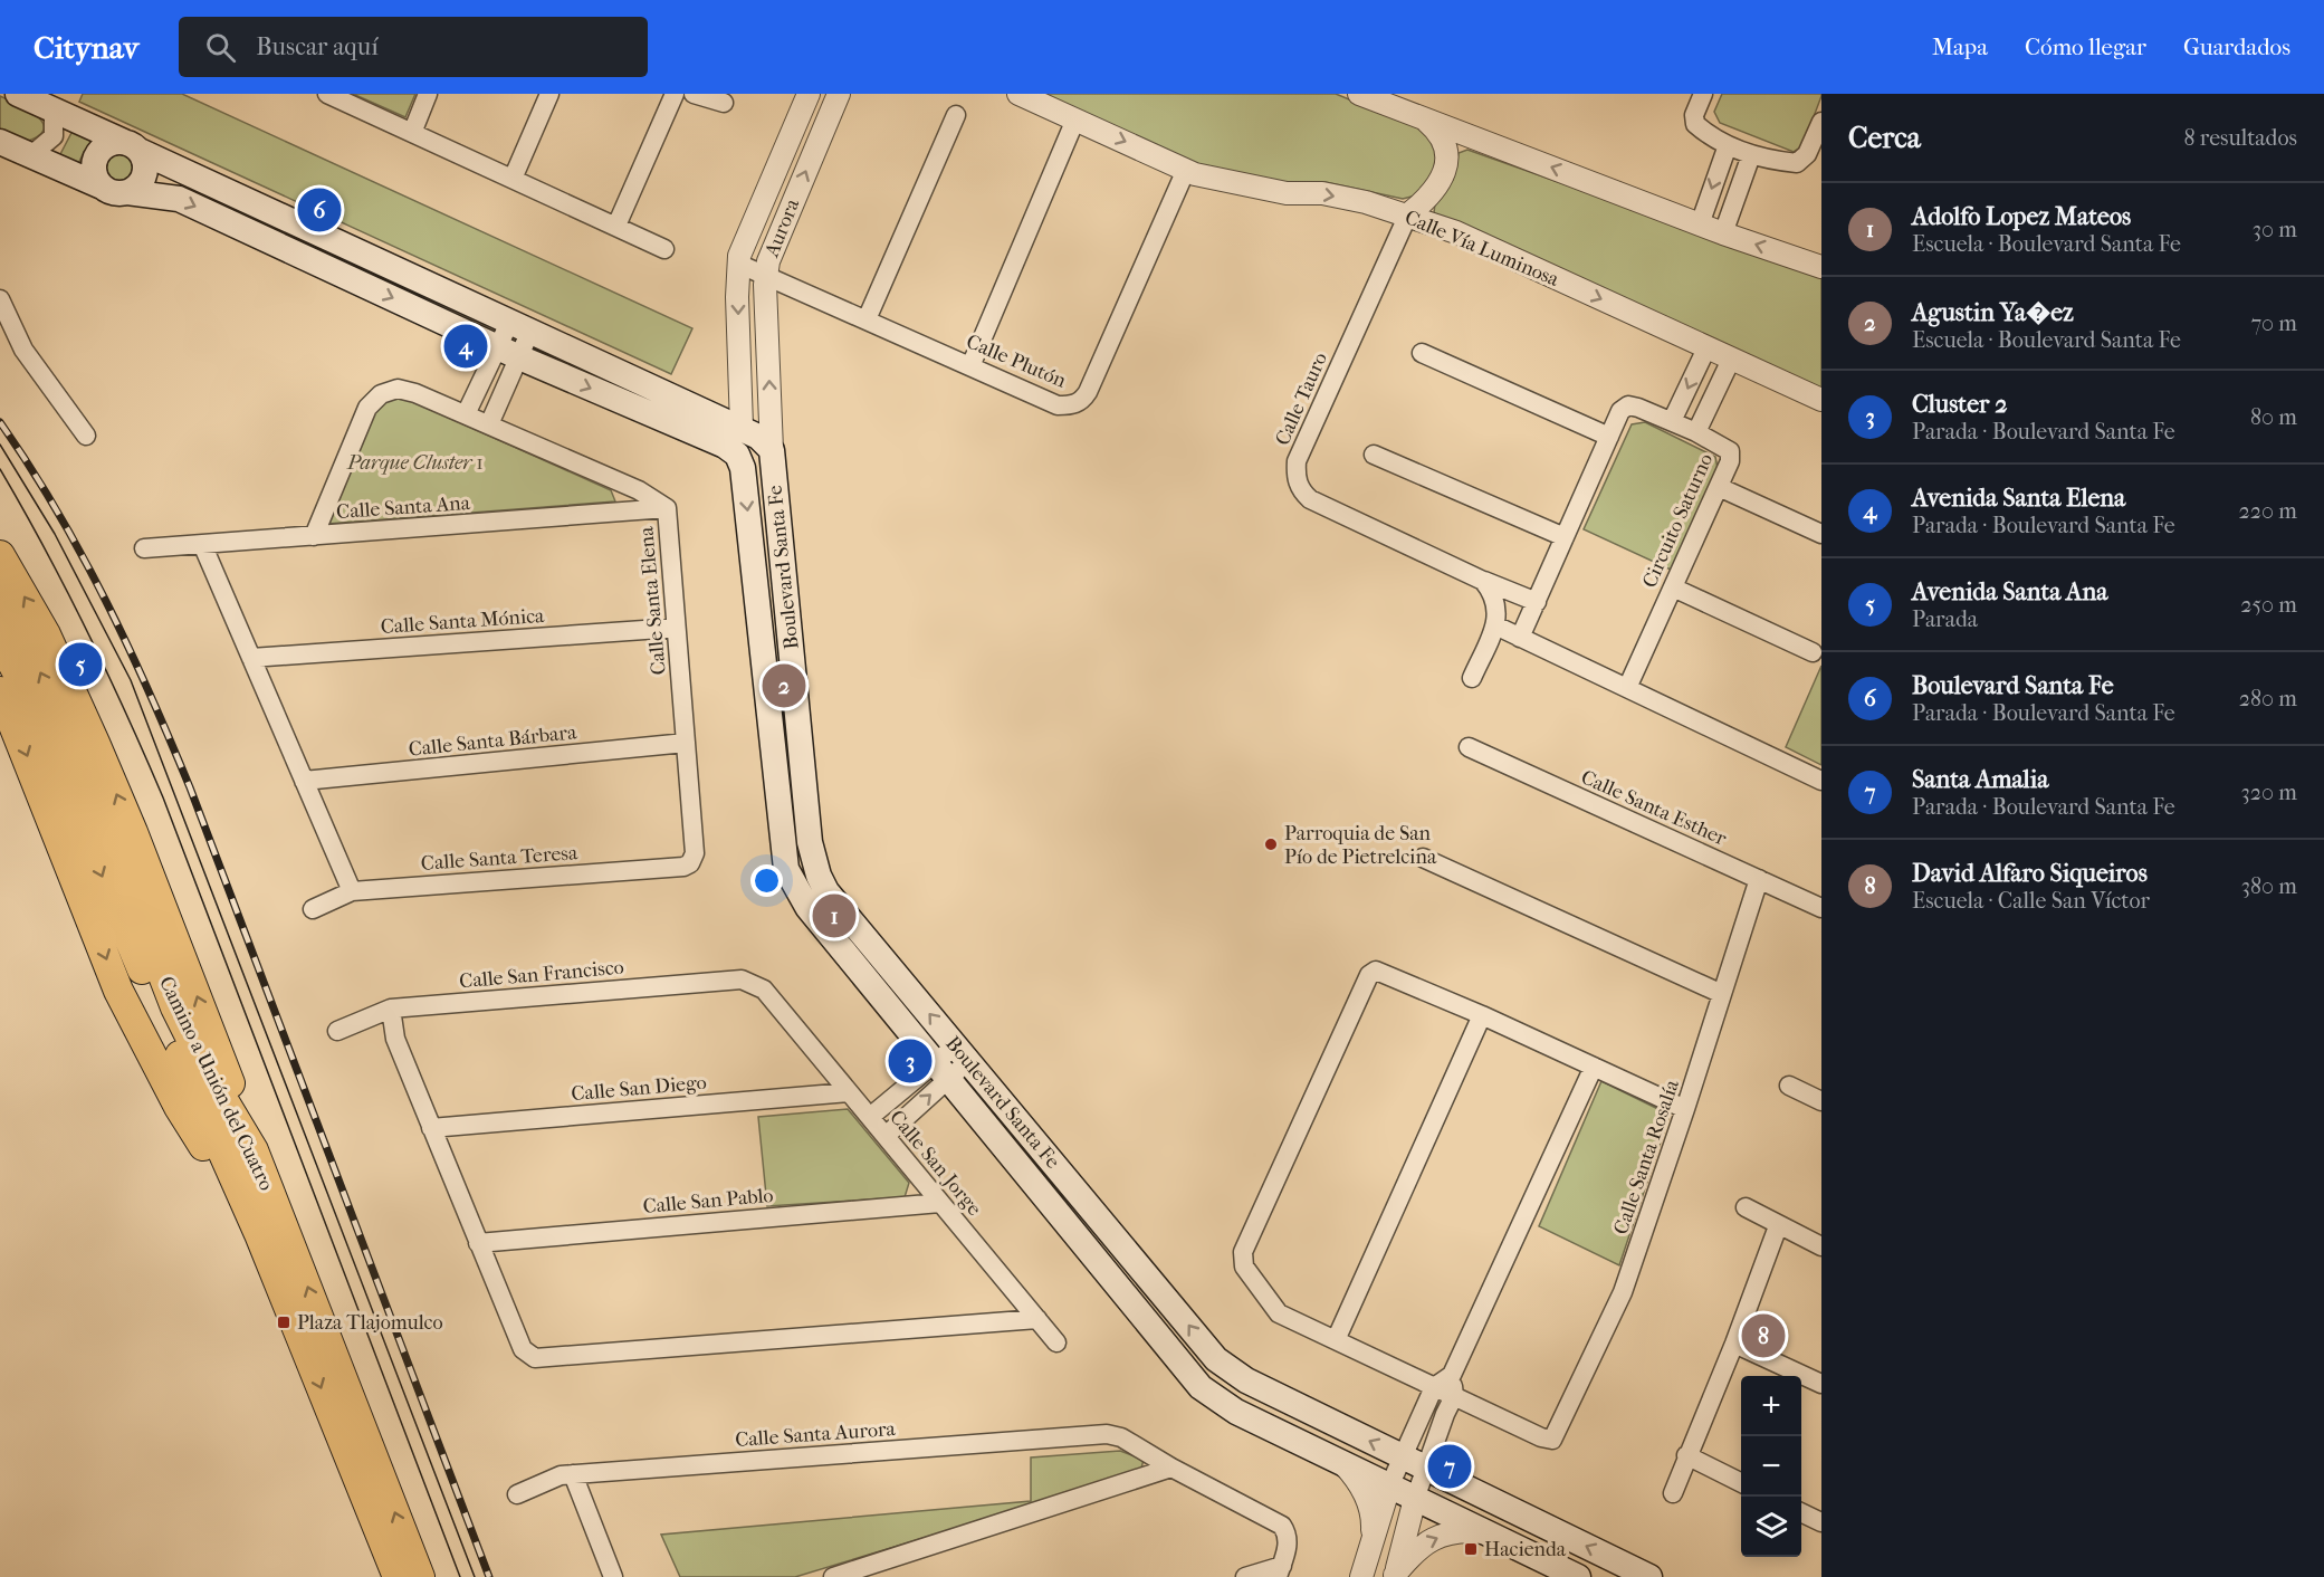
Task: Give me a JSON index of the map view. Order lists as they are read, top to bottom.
{
  "streets": {
    "main road": ["Boulevard Santa Fe", "Camino a Unión del Cuatro"],
    "street": [
      "Aurora",
      "Calle Vía Luminosa",
      "Calle Plutón",
      "Calle Tauro",
      "Calle Santa Ana",
      "Circuito Saturno",
      "Calle Santa Elena",
      "Calle Santa Mónica",
      "Calle Santa Bárbara",
      "Calle Santa Esther",
      "Calle Santa Teresa",
      "Calle San Francisco",
      "Calle San Diego",
      "Calle Santa Rosalía",
      "Calle San Jorge",
      "Calle San Pablo",
      "Calle Santa Aurora"
    ]
  },
  "crossings": [
    ["Aurora", "Calle Plutón"],
    ["Aurora", "Boulevard Santa Fe"],
    ["Calle Vía Luminosa", "Calle Plutón"],
    ["Calle Vía Luminosa", "Calle Tauro"],
    ["Calle Tauro", "Circuito Saturno"],
    ["Calle Santa Ana", "Calle Santa Elena"],
    ["Calle Santa Elena", "Calle Santa Mónica"],
    ["Calle Santa Elena", "Calle Santa Bárbara"],
    ["Calle Santa Elena", "Calle Santa Teresa"],
    ["Calle Santa Esther", "Calle Santa Rosalía"],
    ["Calle San Francisco", "Calle San Jorge"],
    ["Calle San Diego", "Calle San Jorge"],
    ["Calle San Jorge", "Calle San Pablo"]
  ],
  "parks": ["Parque Cluster 1"],
  "places": {
    "other": ["Parroquia de San Pío de Pietrelcina"],
    "transit": ["Plaza Tlajomulco", "Hacienda"]
  },
  "page": {
    "header": "Citynav",
    "search": "Buscar aquí",
    "nav": ["Mapa", "Cómo llegar", "Guardados"],
    "heading": ["Cerca", "8 resultados"],
    "list": [
      {
        "mark": "1",
        "name": "Adolfo Lopez Mateos",
        "note": "Escuela · Boulevard Santa Fe",
        "value": "30 m"
      },
      {
        "mark": "2",
        "name": "Agustin Ya�ez",
        "note": "Escuela · Boulevard Santa Fe",
        "value": "70 m"
      },
      {
        "mark": "3",
        "name": "Cluster 2",
        "note": "Parada · Boulevard Santa Fe",
        "value": "80 m"
      },
      {
        "mark": "4",
        "name": "Avenida Santa Elena",
        "note": "Parada · Boulevard Santa Fe",
        "value": "220 m"
      },
      {
        "mark": "5",
        "name": "Avenida Santa Ana",
        "note": "Parada",
        "value": "250 m"
      },
      {
        "mark": "6",
        "name": "Boulevard Santa Fe",
        "note": "Parada · Boulevard Santa Fe",
        "value": "280 m"
      },
      {
        "mark": "7",
        "name": "Santa Amalia",
        "note": "Parada · Boulevard Santa Fe",
        "value": "320 m"
      },
      {
        "mark": "8",
        "name": "David Alfaro Siqueiros",
        "note": "Escuela · Calle San Víctor",
        "value": "380 m"
      }
    ],
    "pins": [
      "6",
      "4",
      "5",
      "2",
      "1",
      "3",
      "8",
      "7"
    ],
    "map_buttons": ["+", "−"]
  }
}
